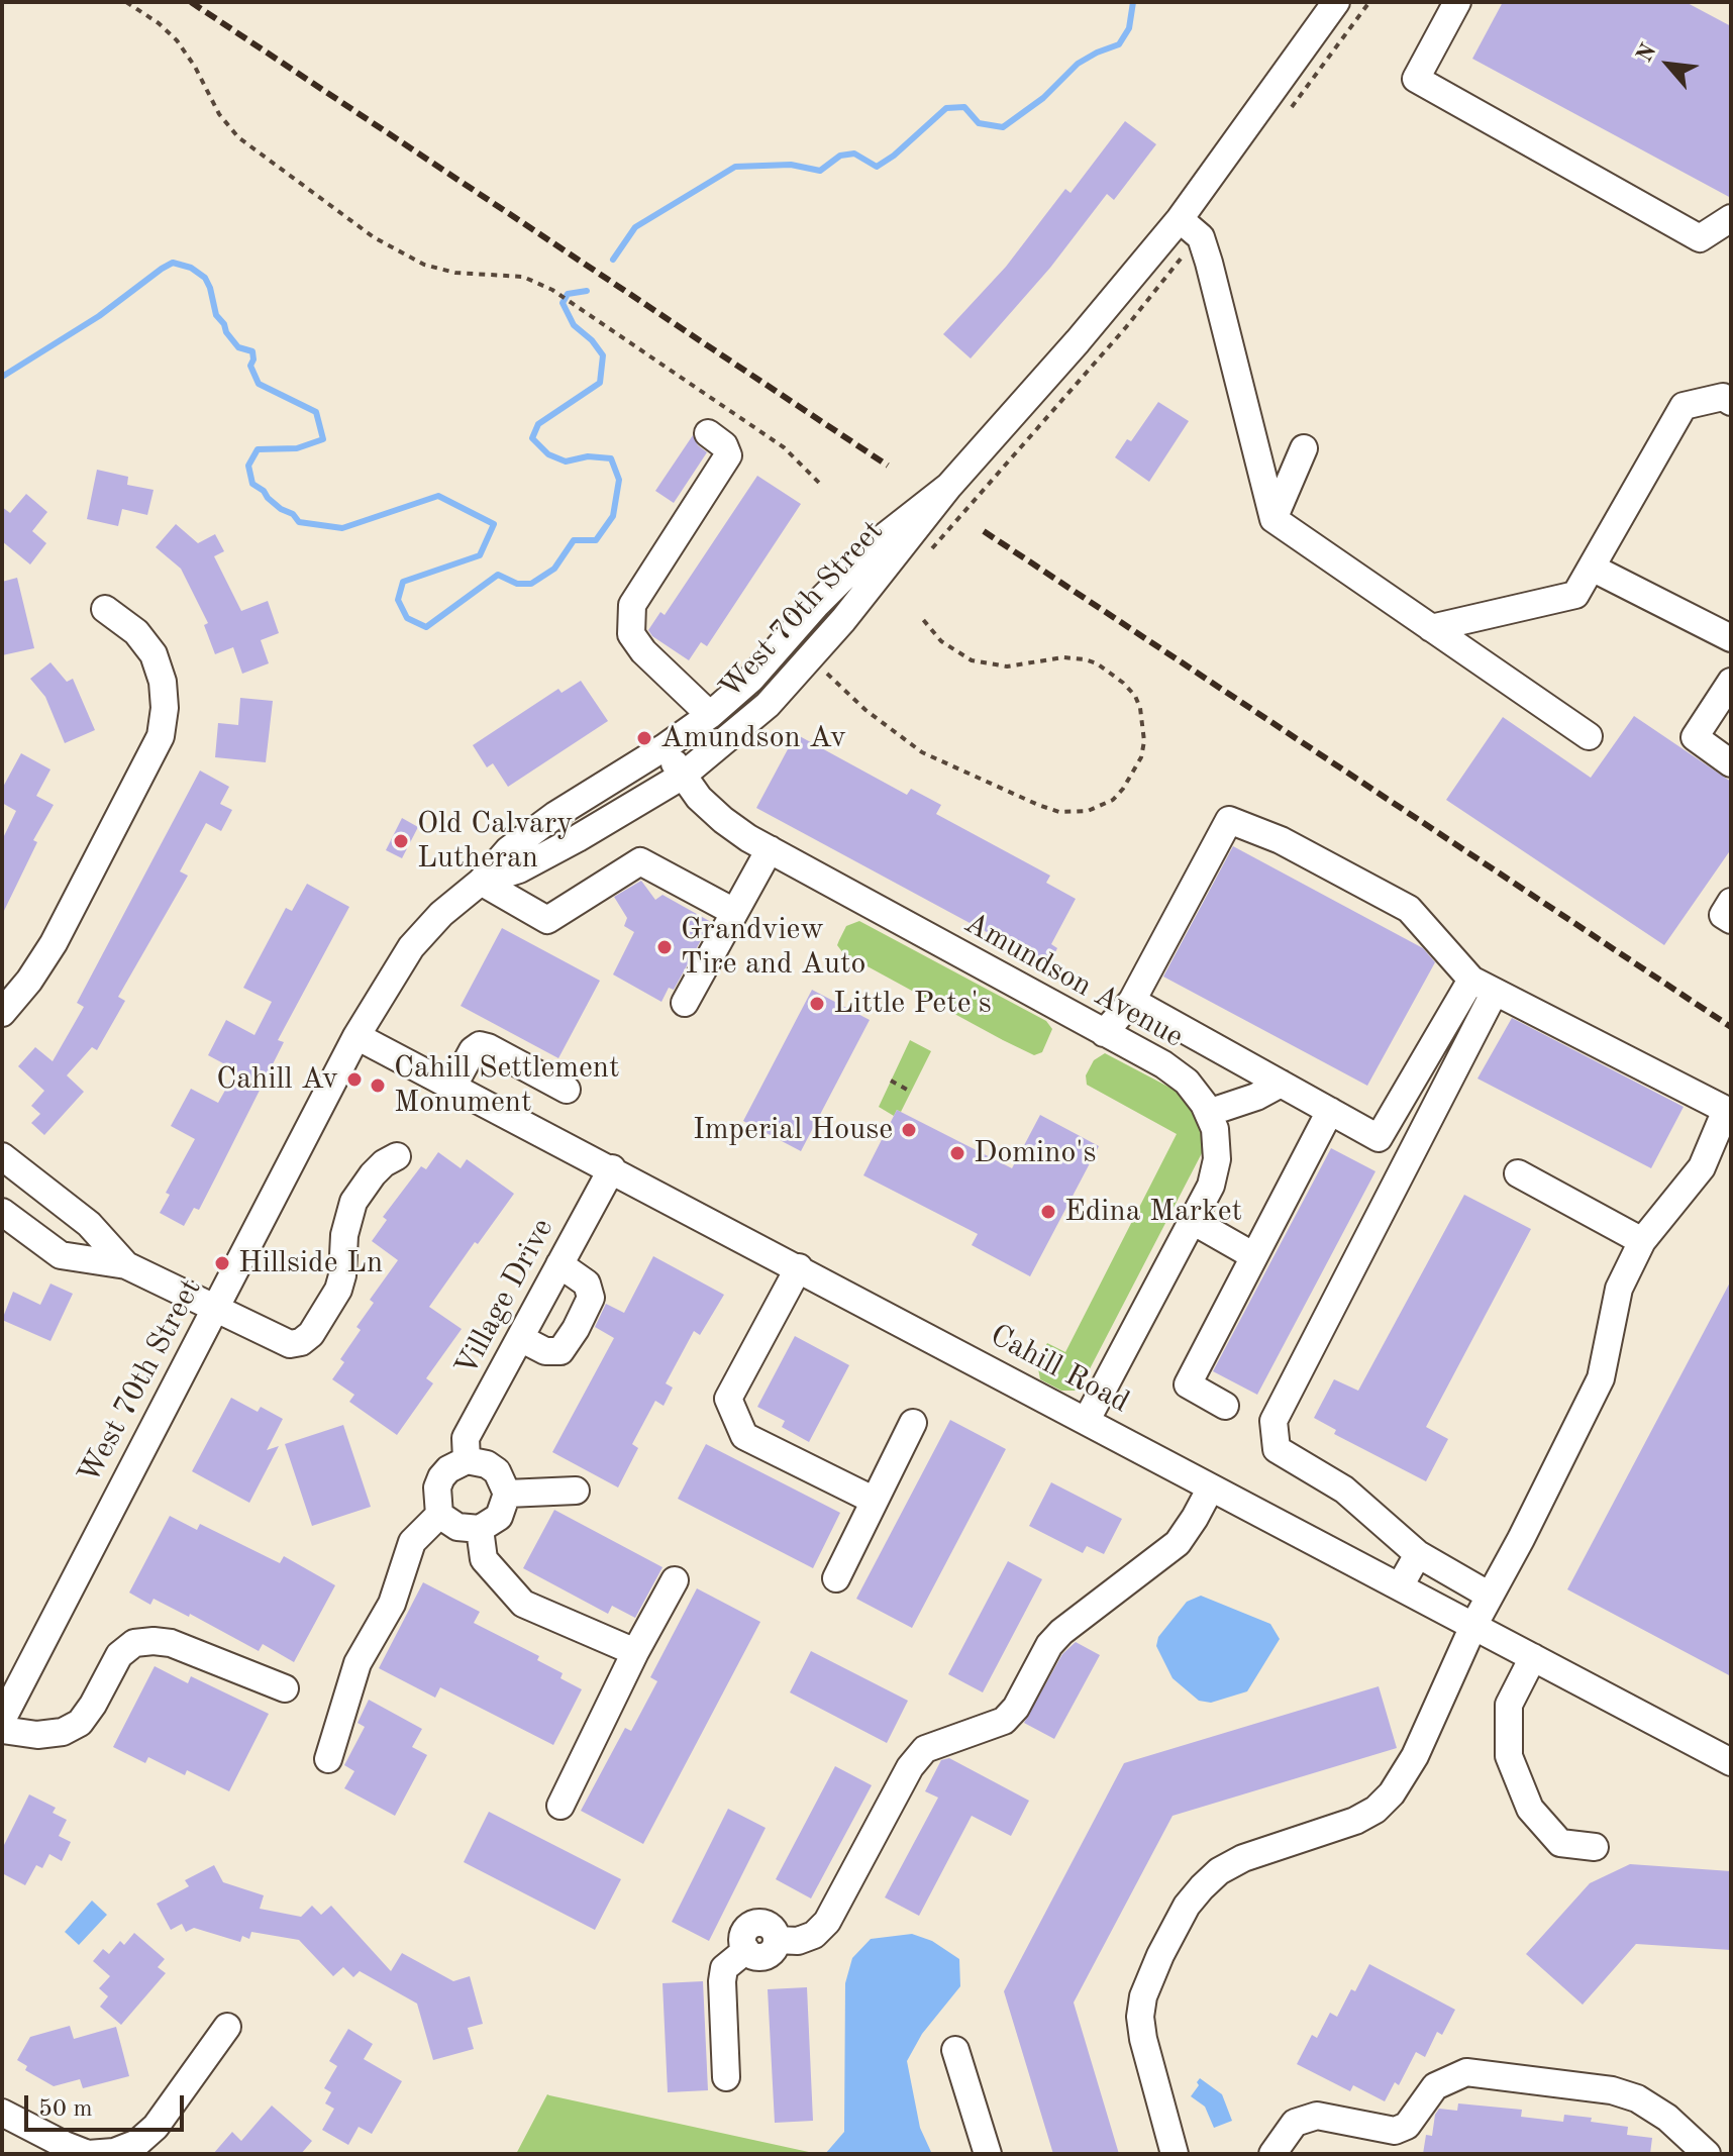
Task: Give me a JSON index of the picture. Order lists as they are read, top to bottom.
{
  "streets": {
    "street": [
      "West 70th Street",
      "Amundson Avenue",
      "Village Drive",
      "Cahill Road"
    ]
  },
  "crossings": [
    ["West 70th Street", "Amundson Avenue"],
    ["West 70th Street", "Cahill Road"],
    ["Amundson Avenue", "Cahill Road"],
    ["Village Drive", "Cahill Road"]
  ],
  "places": [
    "Amundson Av",
    "Old Calvary Lutheran",
    "Grandview Tire and Auto",
    "Little Pete's",
    "Cahill Av",
    "Cahill Settlement Monument",
    "Imperial House",
    "Domino's",
    "Edina Market",
    "Hillside Ln"
  ],
  "scale_bar": "50 m",
  "north": "top left"
}
